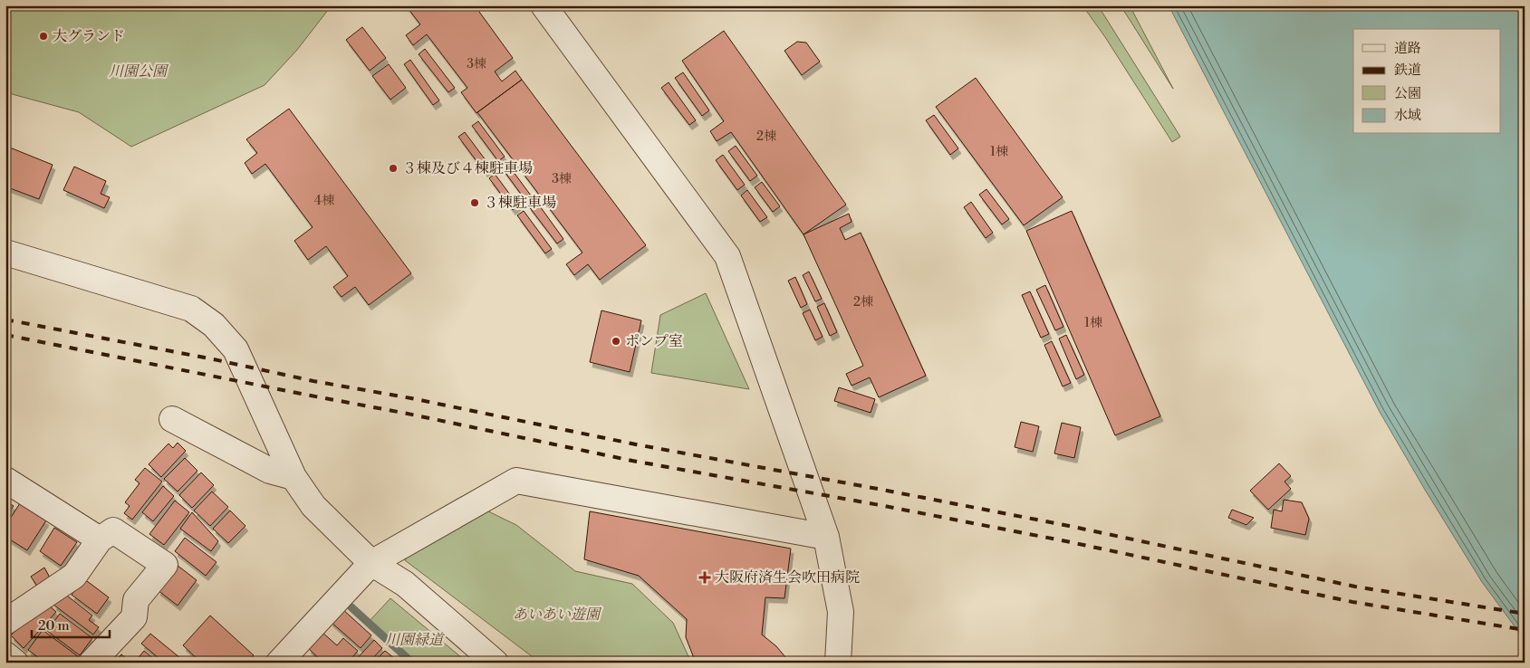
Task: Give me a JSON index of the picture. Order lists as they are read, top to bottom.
{
  "parks": ["川園公園", "あいあい遊園", "川園緑道"],
  "places": {
    "other": [
      "大グランド",
      "３棟及び４棟駐車場",
      "３棟駐車場",
      "ポンプ室"
    ],
    "health": ["大阪府済生会吹田病院"]
  },
  "house_numbers": [
    "3棟",
    "2棟",
    "1棟",
    "3棟",
    "4棟",
    "2棟",
    "1棟"
  ],
  "legend": [
    "道路",
    "鉄道",
    "公園",
    "水域"
  ],
  "scale_bar": "20 m"
}
